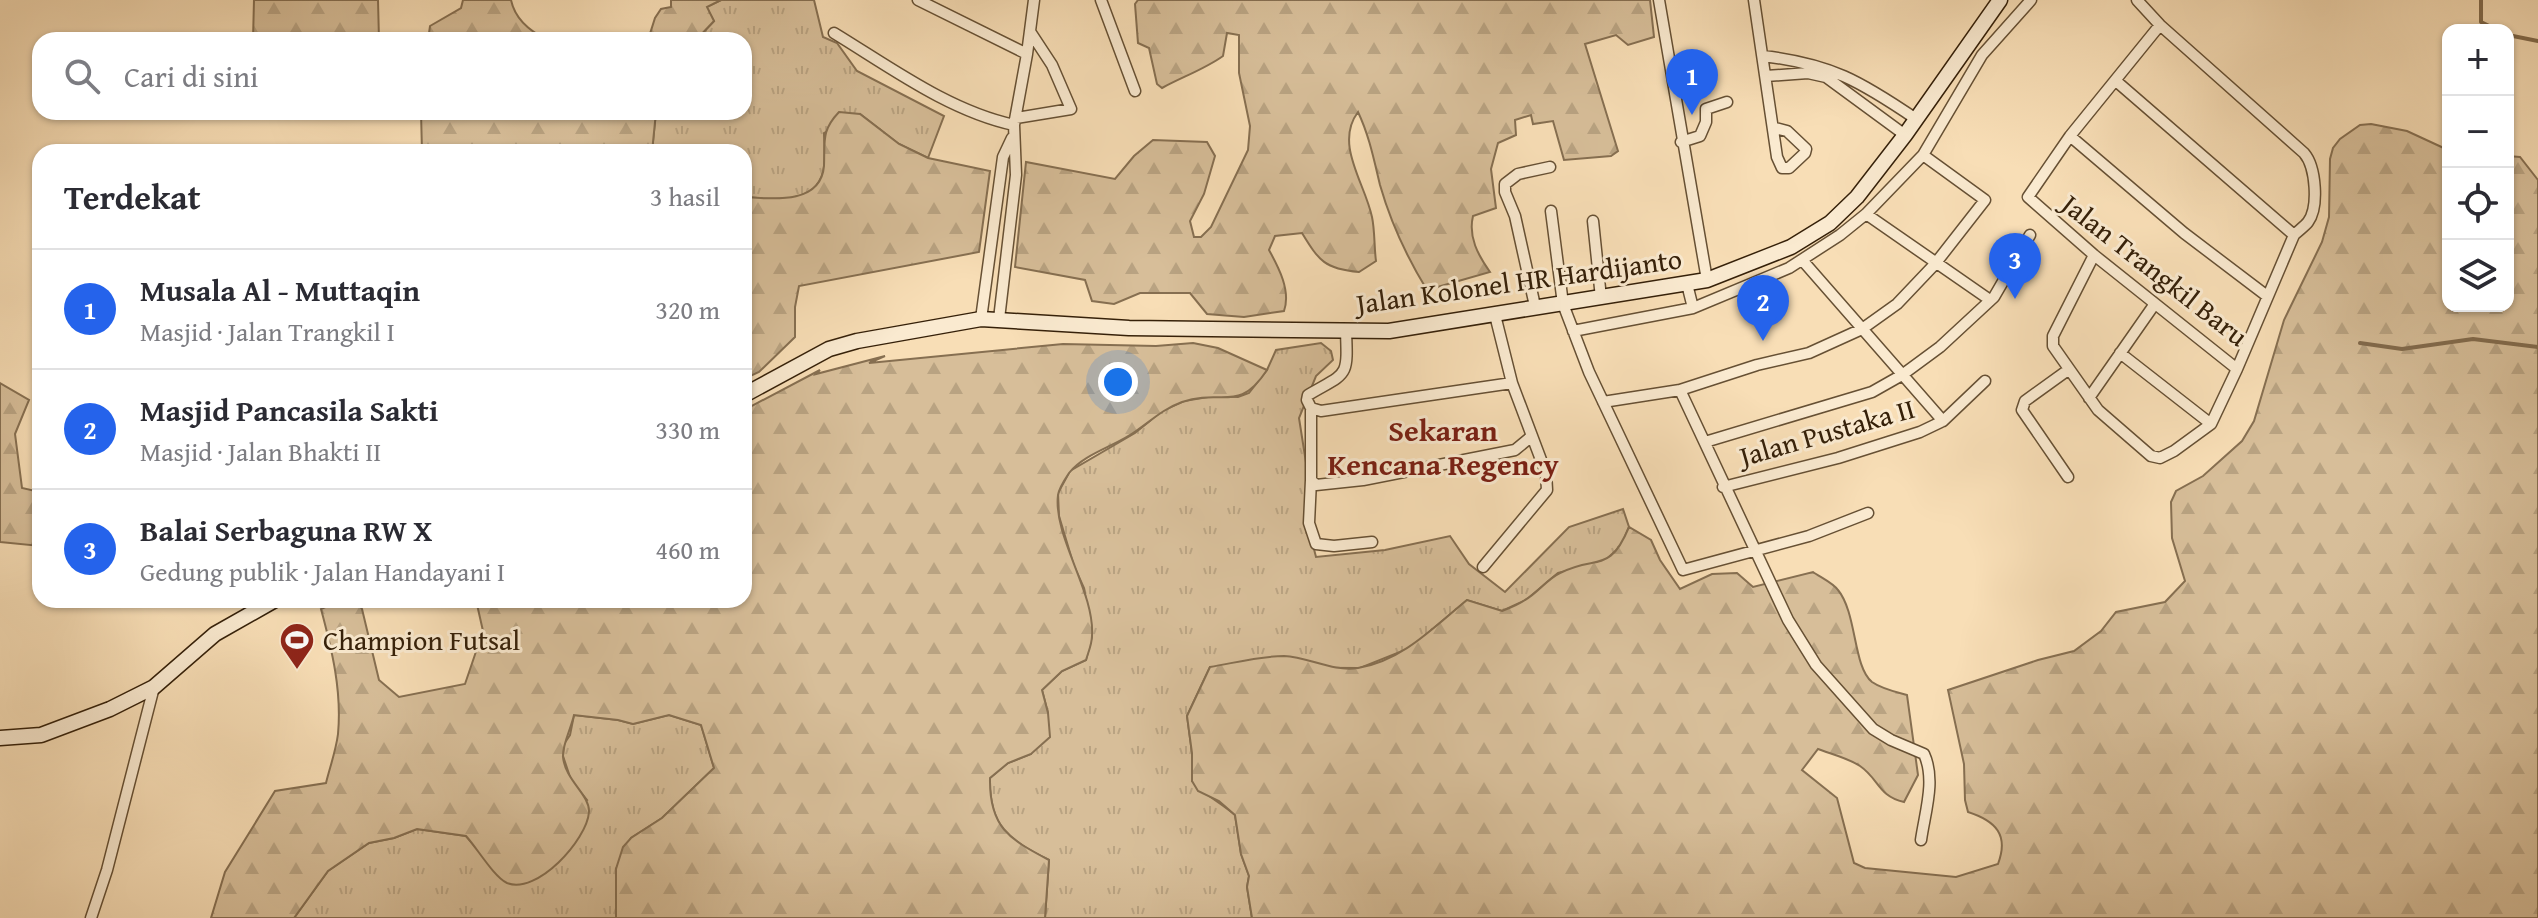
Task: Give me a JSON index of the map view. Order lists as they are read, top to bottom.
{
  "streets": {
    "main road": ["Jalan Kolonel HR Hardijanto"],
    "street": ["Jalan Trangkil Baru", "Jalan Pustaka II"]
  },
  "districts": ["Sekaran Kencana Regency"],
  "places": {
    "sports": ["Champion Futsal"]
  },
  "page": {
    "map_buttons": ["+", "−"],
    "search": "Cari di sini",
    "pins": ["1", "3", "2"],
    "heading": ["Terdekat", "3 hasil"],
    "list": [
      {
        "mark": "1",
        "name": "Musala Al - Muttaqin",
        "note": "Masjid · Jalan Trangkil I",
        "value": "320 m"
      },
      {
        "mark": "2",
        "name": "Masjid Pancasila Sakti",
        "note": "Masjid · Jalan Bhakti II",
        "value": "330 m"
      },
      {
        "mark": "3",
        "name": "Balai Serbaguna RW X",
        "note": "Gedung publik · Jalan Handayani I",
        "value": "460 m"
      }
    ]
  }
}
